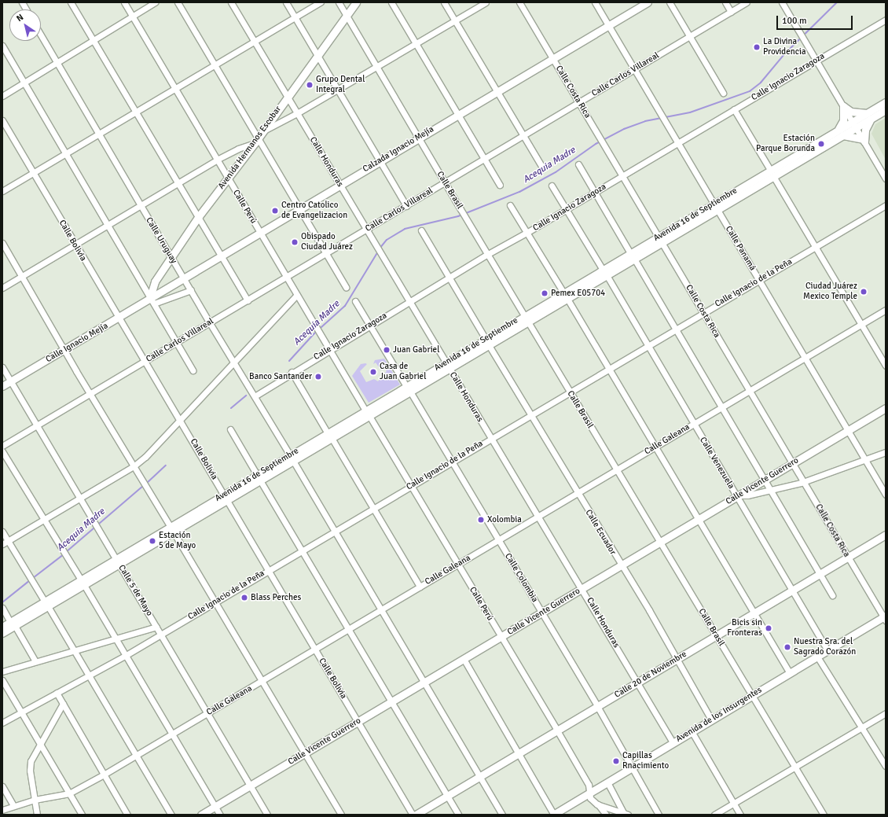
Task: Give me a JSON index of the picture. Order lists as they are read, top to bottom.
{
  "streets": {
    "main road": [
      "Avenida Hermanos Escobar",
      "Calzada Ignacio Mejía",
      "Avenida 16 de Septiembre",
      "Calle Ignacio Mejía",
      "Calle Vicente Guerrero",
      "Calle 20 de Noviembre",
      "Avenida de los Insurgentes"
    ],
    "street": [
      "Calle Carlos Villareal",
      "Calle Ignacio Zaragoza",
      "Calle Costa Rica",
      "Calle Honduras",
      "Calle Brasil",
      "Calle Perú",
      "Calle Bolivia",
      "Calle Uruguay",
      "Calle Panamá",
      "Calle Ignacio de la Peña",
      "Calle Galeana",
      "Calle Venezuela",
      "Calle Ecuador",
      "Calle Colombia",
      "Calle 5 de Mayo"
    ]
  },
  "crossings": [
    ["Calle Carlos Villareal", "Calle Costa Rica"],
    ["Calle Carlos Villareal", "Calle Honduras"],
    ["Calle Carlos Villareal", "Calle Brasil"],
    ["Calle Carlos Villareal", "Calle Perú"],
    ["Calle Carlos Villareal", "Calle Bolivia"],
    ["Calle Carlos Villareal", "Calle Uruguay"],
    ["Calle Carlos Villareal", "Calle Panamá"],
    ["Calle Carlos Villareal", "Calle 5 de Mayo"],
    ["Calle Ignacio Zaragoza", "Calle Costa Rica"],
    ["Calle Ignacio Zaragoza", "Calle Honduras"],
    ["Calle Ignacio Zaragoza", "Calle Brasil"],
    ["Calle Ignacio Zaragoza", "Calle Perú"],
    ["Calle Ignacio Zaragoza", "Calle Uruguay"],
    ["Calle Ignacio Zaragoza", "Calle Panamá"],
    ["Calle Ignacio Zaragoza", "Calle Venezuela"],
    ["Calle Ignacio Zaragoza", "Calle Ecuador"],
    ["Calle Ignacio Zaragoza", "Calle Colombia"],
    ["Calle Costa Rica", "Calzada Ignacio Mejía"],
    ["Calle Costa Rica", "Avenida 16 de Septiembre"],
    ["Calle Costa Rica", "Calle Ignacio de la Peña"],
    ["Calle Costa Rica", "Calle Galeana"],
    ["Calle Costa Rica", "Calle Vicente Guerrero"],
    ["Calle Costa Rica", "Calle 20 de Noviembre"],
    ["Calle Costa Rica", "Avenida de los Insurgentes"],
    ["Avenida Hermanos Escobar", "Calzada Ignacio Mejía"],
    ["Avenida Hermanos Escobar", "Calle Honduras"],
    ["Avenida Hermanos Escobar", "Calle Brasil"],
    ["Avenida Hermanos Escobar", "Calle Perú"],
    ["Avenida Hermanos Escobar", "Calle Uruguay"],
    ["Avenida Hermanos Escobar", "Calle Ignacio Mejía"],
    ["Calzada Ignacio Mejía", "Calle Honduras"],
    ["Calzada Ignacio Mejía", "Calle Brasil"],
    ["Calzada Ignacio Mejía", "Calle Perú"],
    ["Calzada Ignacio Mejía", "Calle Uruguay"],
    ["Calzada Ignacio Mejía", "Calle Panamá"],
    ["Calzada Ignacio Mejía", "Calle Ignacio Mejía"],
    ["Calle Honduras", "Avenida 16 de Septiembre"],
    ["Calle Honduras", "Calle Ignacio de la Peña"],
    ["Calle Honduras", "Calle Galeana"],
    ["Calle Honduras", "Calle Vicente Guerrero"],
    ["Calle Honduras", "Calle 20 de Noviembre"],
    ["Calle Honduras", "Avenida de los Insurgentes"],
    ["Calle Brasil", "Avenida 16 de Septiembre"],
    ["Calle Brasil", "Calle Ignacio de la Peña"],
    ["Calle Brasil", "Calle Galeana"],
    ["Calle Brasil", "Calle Vicente Guerrero"],
    ["Calle Brasil", "Calle 20 de Noviembre"],
    ["Calle Brasil", "Avenida de los Insurgentes"],
    ["Calle Perú", "Avenida 16 de Septiembre"],
    ["Calle Perú", "Calle Ignacio de la Peña"],
    ["Calle Perú", "Calle Galeana"],
    ["Calle Perú", "Calle Vicente Guerrero"],
    ["Calle Perú", "Calle 20 de Noviembre"],
    ["Calle Perú", "Avenida de los Insurgentes"],
    ["Avenida 16 de Septiembre", "Calle Bolivia"],
    ["Avenida 16 de Septiembre", "Calle Uruguay"],
    ["Avenida 16 de Septiembre", "Calle Panamá"],
    ["Avenida 16 de Septiembre", "Calle Venezuela"],
    ["Avenida 16 de Septiembre", "Calle Ecuador"],
    ["Avenida 16 de Septiembre", "Calle Colombia"],
    ["Avenida 16 de Septiembre", "Calle 5 de Mayo"],
    ["Calle Bolivia", "Calle Ignacio de la Peña"],
    ["Calle Bolivia", "Calle Ignacio Mejía"],
    ["Calle Bolivia", "Calle Galeana"],
    ["Calle Bolivia", "Calle Vicente Guerrero"],
    ["Calle Uruguay", "Calle Ignacio de la Peña"],
    ["Calle Uruguay", "Calle Galeana"],
    ["Calle Uruguay", "Calle Vicente Guerrero"],
    ["Calle Uruguay", "Calle 20 de Noviembre"],
    ["Calle Panamá", "Calle Ignacio de la Peña"],
    ["Calle Panamá", "Calle Galeana"],
    ["Calle Panamá", "Calle Vicente Guerrero"],
    ["Calle Ignacio de la Peña", "Calle Venezuela"],
    ["Calle Ignacio de la Peña", "Calle Ecuador"],
    ["Calle Ignacio de la Peña", "Calle Colombia"],
    ["Calle Ignacio de la Peña", "Calle 5 de Mayo"],
    ["Calle Ignacio Mejía", "Calle 5 de Mayo"],
    ["Calle Galeana", "Calle Venezuela"],
    ["Calle Galeana", "Calle Ecuador"],
    ["Calle Galeana", "Calle Colombia"],
    ["Calle Galeana", "Calle 5 de Mayo"],
    ["Calle Venezuela", "Calle Vicente Guerrero"],
    ["Calle Venezuela", "Calle 20 de Noviembre"],
    ["Calle Venezuela", "Avenida de los Insurgentes"],
    ["Calle Vicente Guerrero", "Calle Ecuador"],
    ["Calle Vicente Guerrero", "Calle Colombia"],
    ["Calle Vicente Guerrero", "Calle 5 de Mayo"],
    ["Calle Ecuador", "Calle 20 de Noviembre"],
    ["Calle Ecuador", "Avenida de los Insurgentes"],
    ["Calle Colombia", "Calle 20 de Noviembre"],
    ["Calle Colombia", "Avenida de los Insurgentes"]
  ],
  "water": ["Acequia Madre"],
  "places": [
    "La Divina Providencia",
    "Grupo Dental Integral",
    "Estación Parque Borunda",
    "Centro Catolico de Evangelizacion",
    "Obispado Ciudad Juárez",
    "Ciudad Juárez Mexico Temple",
    "Pemex E05704",
    "Juan Gabriel",
    "Casa de Juan Gabriel",
    "Banco Santander",
    "Xolombia",
    "Estación 5 de Mayo",
    "Blass Perches",
    "Bicis sin Fronteras",
    "Nuestra Sra. del Sagrado Corazón",
    "Capillas Rnacimiento"
  ],
  "scale_bar": "100 m",
  "north": "top left"
}
